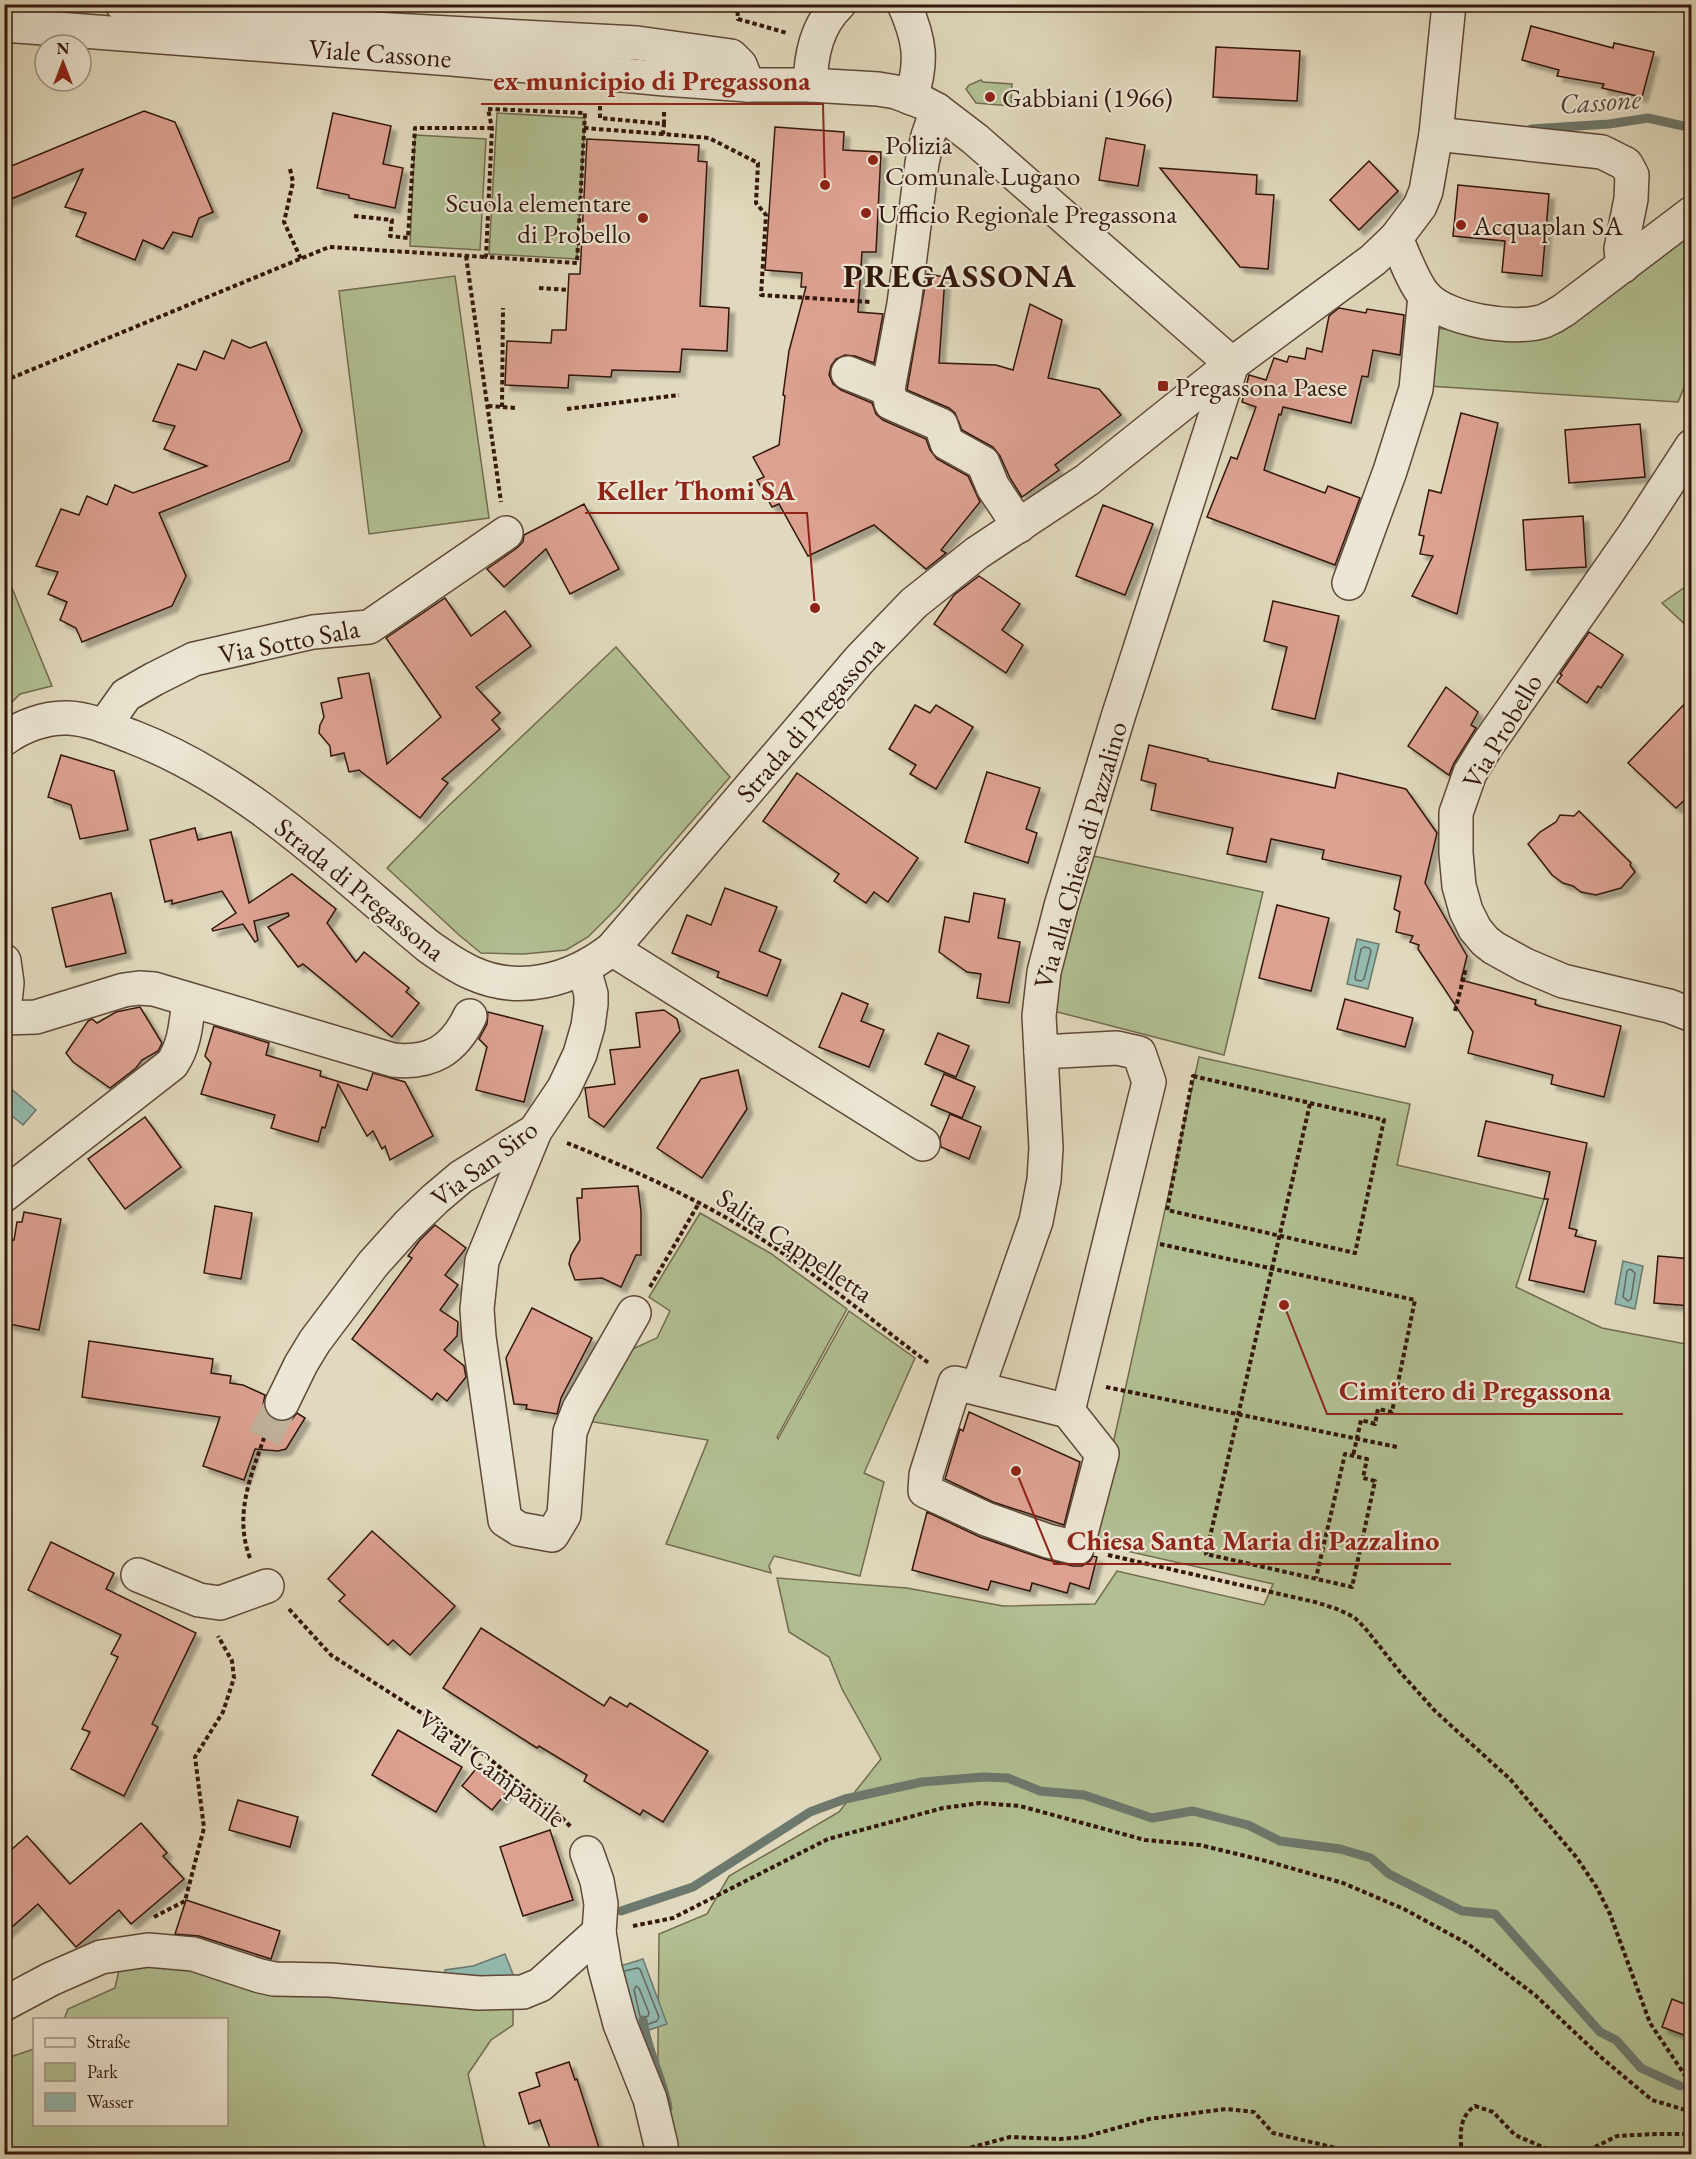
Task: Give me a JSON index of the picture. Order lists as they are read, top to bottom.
{
  "streets": {
    "street": [
      "Viale Cassone",
      "Via Sotto Sala",
      "Strada di Pregassona",
      "Via Probello",
      "Via alla Chiesa di Pazzalino",
      "Via San Siro",
      "Via al Campanile"
    ],
    "path": ["Salita Cappelletta"]
  },
  "crossings": [
    ["Viale Cassone", "Strada di Pregassona"],
    ["Viale Cassone", "Via alla Chiesa di Pazzalino"],
    ["Via Sotto Sala", "Strada di Pregassona"],
    ["Strada di Pregassona", "Via alla Chiesa di Pazzalino"],
    ["Strada di Pregassona", "Via San Siro"],
    ["Via alla Chiesa di Pazzalino", "Salita Cappelletta"],
    ["Via San Siro", "Salita Cappelletta"]
  ],
  "districts": ["PREGASSONA"],
  "water": ["Cassone"],
  "places": {
    "other": [
      "Gabbiani (1966)",
      "Polizia Comunale Lugano",
      "ex municipio di Pregassona",
      "Ufficio Regionale Pregassona",
      "Scuola elementare di Probello",
      "Acquaplan SA",
      "Keller Thomi SA",
      "Cimitero di Pregassona",
      "Chiesa Santa Maria di Pazzalino"
    ],
    "transit": ["Pregassona Paese"]
  },
  "legend": ["Straße", "Park", "Wasser"],
  "north": "top"
}
